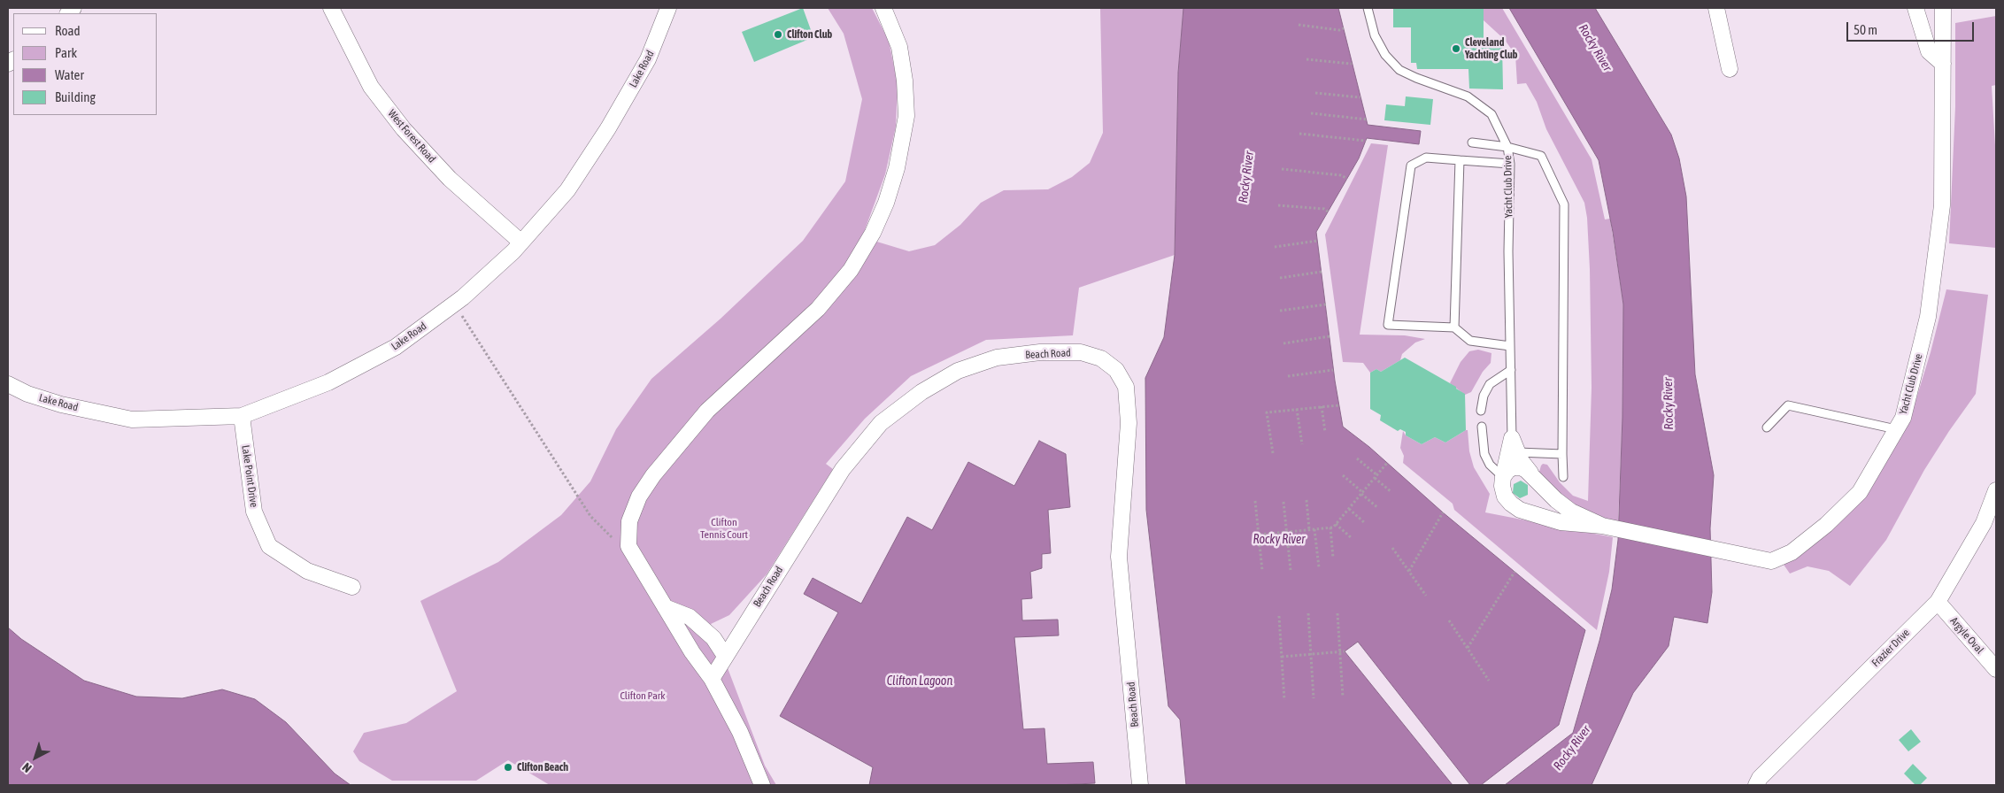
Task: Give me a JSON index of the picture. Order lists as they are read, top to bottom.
{
  "streets": {
    "street": [
      "Lake Road",
      "West Forest Road",
      "Yacht Club Drive",
      "Beach Road",
      "Lake Point Drive",
      "Argyle Oval",
      "Frazier Drive"
    ]
  },
  "crossings": [
    ["Lake Road", "West Forest Road"],
    ["Lake Road", "Lake Point Drive"],
    ["Argyle Oval", "Frazier Drive"]
  ],
  "water": ["Rocky River", "Clifton Lagoon"],
  "parks": ["Clifton Tennis Court", "Clifton Park"],
  "places": ["Clifton Club", "Cleveland Yachting Club", "Clifton Beach"],
  "legend": [
    "Road",
    "Park",
    "Water",
    "Building"
  ],
  "scale_bar": "50 m",
  "north": "bottom left"
}
